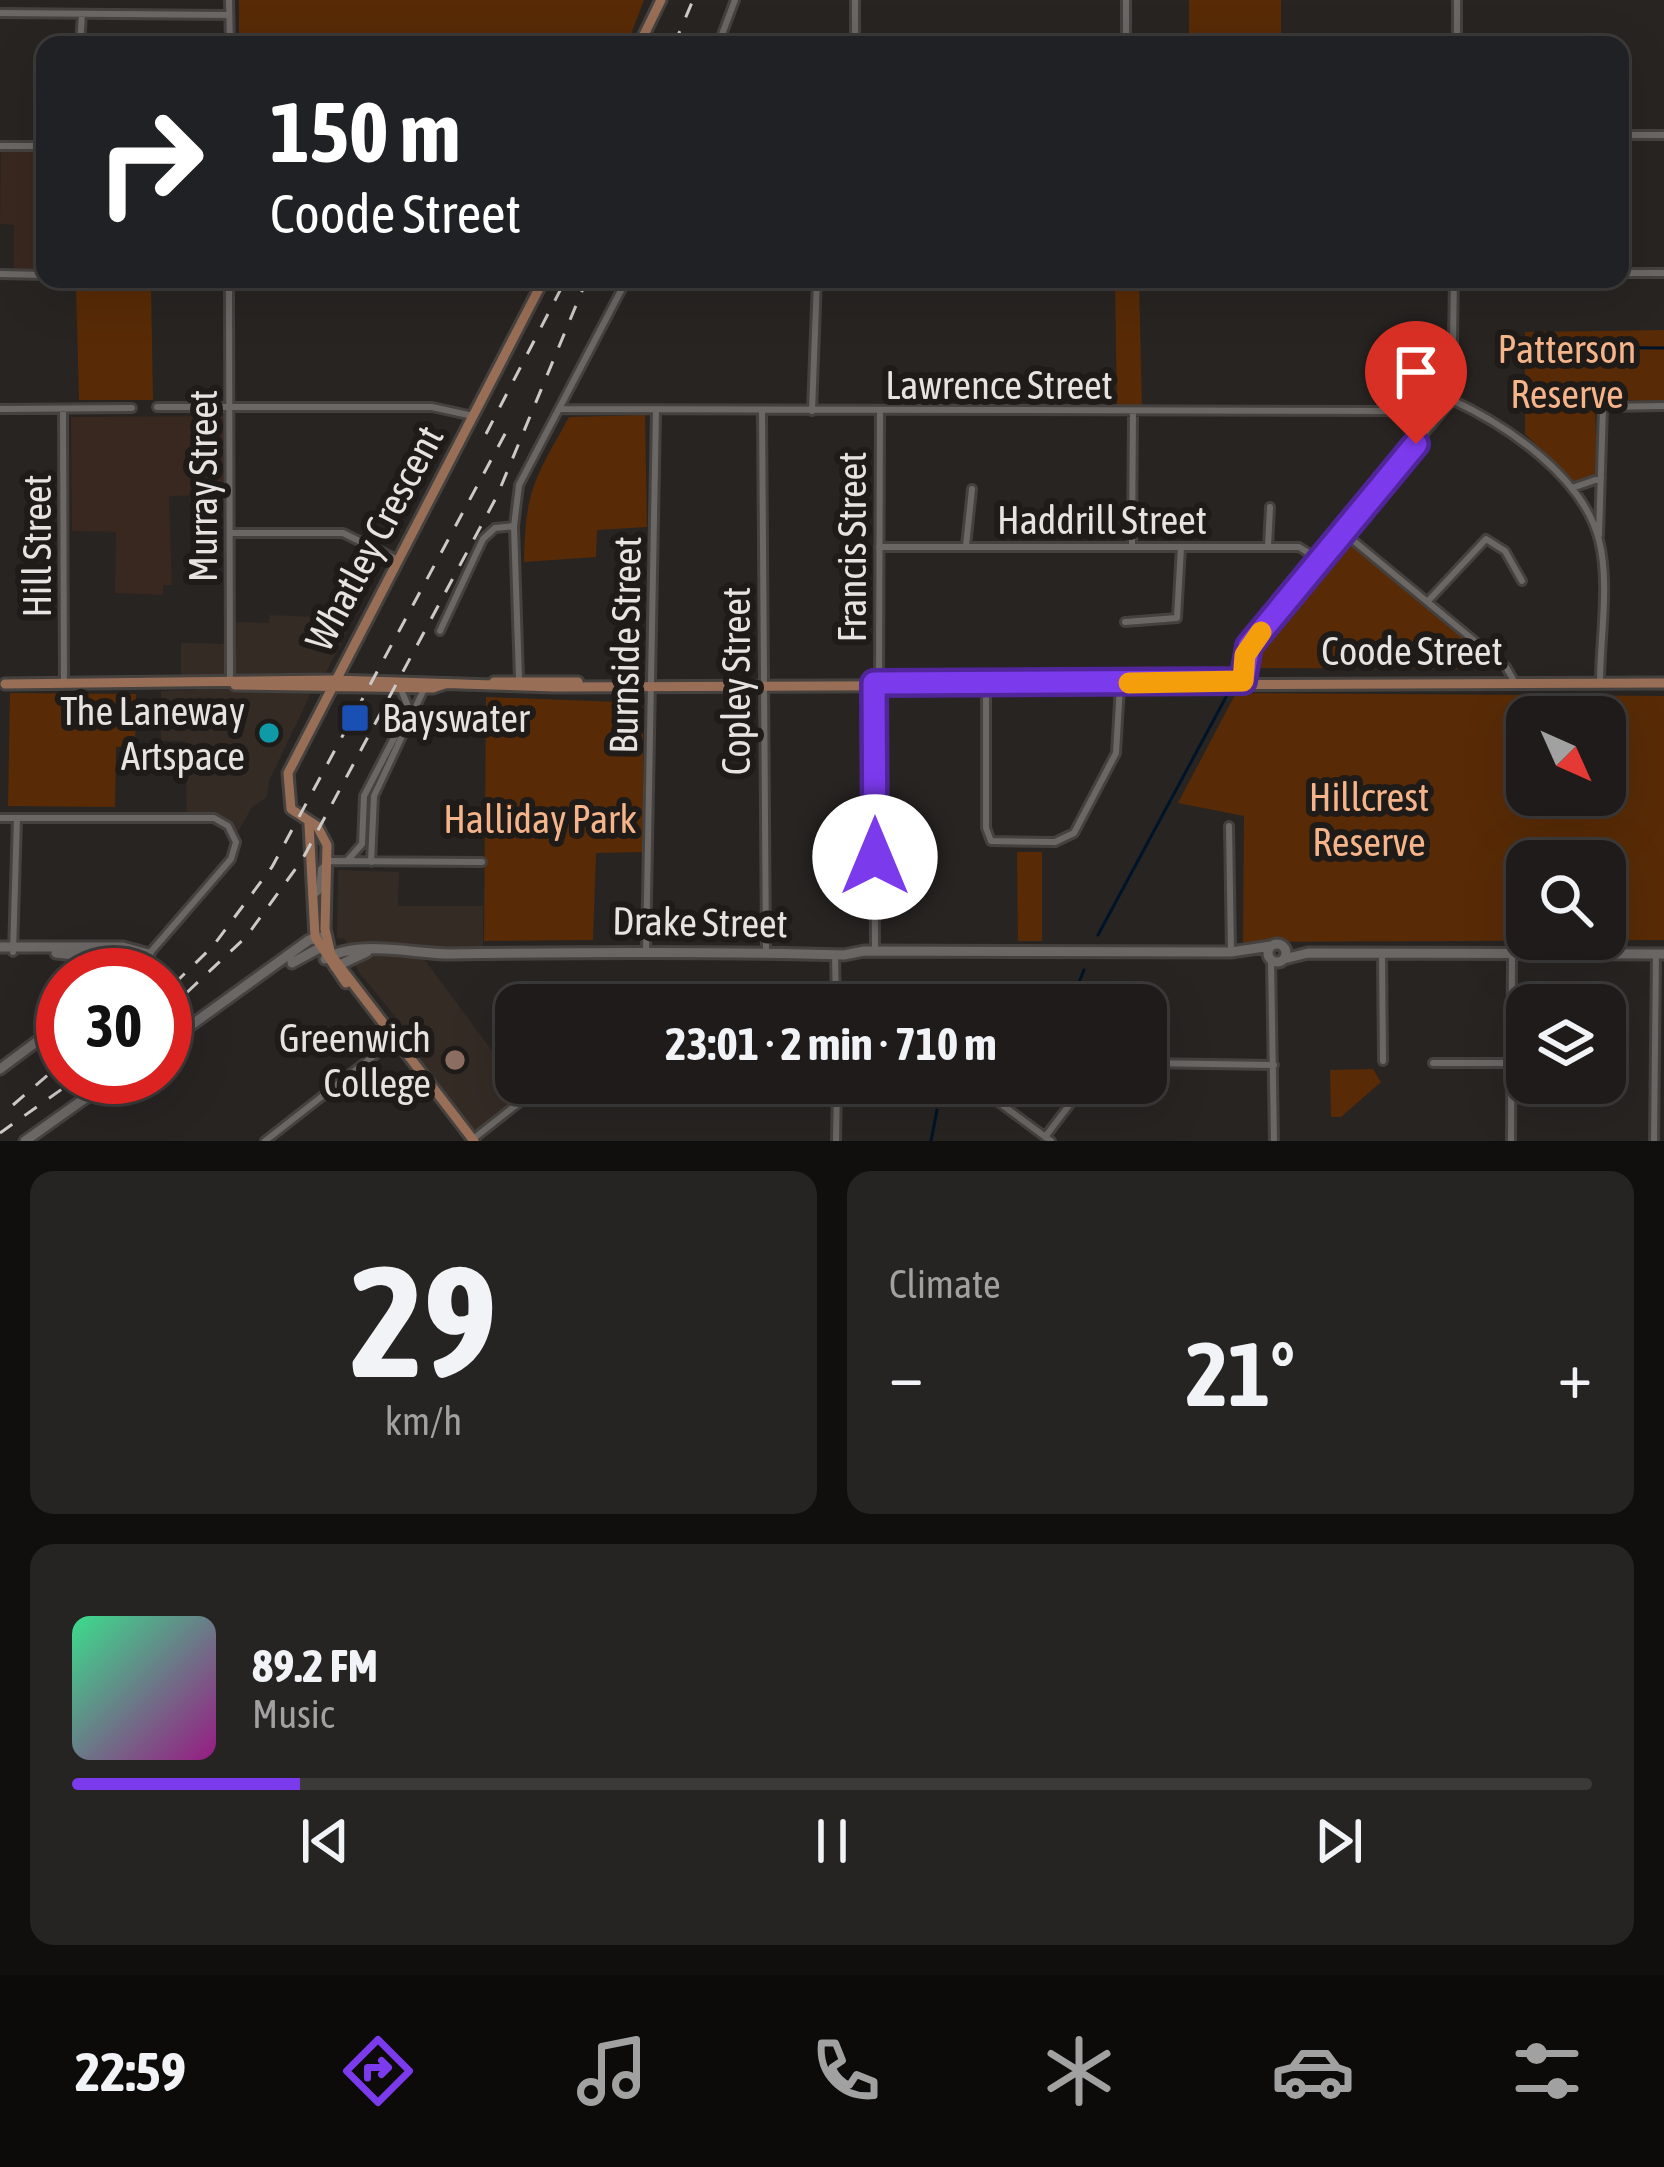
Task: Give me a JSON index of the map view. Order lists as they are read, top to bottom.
{
  "streets": {
    "main road": ["Whatley Crescent", "Coode Street"],
    "street": [
      "Lawrence Street",
      "Murray Street",
      "Haddrill Street",
      "Hill Street",
      "Francis Street",
      "Burnside Street",
      "Copley Street",
      "Drake Street"
    ]
  },
  "crossings": [
    ["Lawrence Street", "Francis Street"],
    ["Lawrence Street", "Burnside Street"],
    ["Lawrence Street", "Copley Street"],
    ["Murray Street", "Coode Street"],
    ["Haddrill Street", "Francis Street"],
    ["Whatley Crescent", "Coode Street"],
    ["Whatley Crescent", "Drake Street"],
    ["Francis Street", "Coode Street"],
    ["Francis Street", "Drake Street"],
    ["Burnside Street", "Coode Street"],
    ["Burnside Street", "Drake Street"],
    ["Coode Street", "Copley Street"],
    ["Copley Street", "Drake Street"]
  ],
  "parks": ["Patterson Reserve", "Hillcrest Reserve", "Halliday Park"],
  "places": {
    "transit": ["Bayswater"],
    "other": ["The Laneway Artspace", "Greenwich College"]
  },
  "north": "bottom right",
  "page": {
    "turn": ["150 m", "Coode Street"],
    "limit": "30",
    "trip": "23:01 · 2 min · 710 m",
    "tile": [
      ["29", "km/h"],
      "Climate"
    ],
    "heat": ["−", "21°", "+"],
    "song": ["89.2 FM", "Music"],
    "tabs": "22:59"
  }
}
